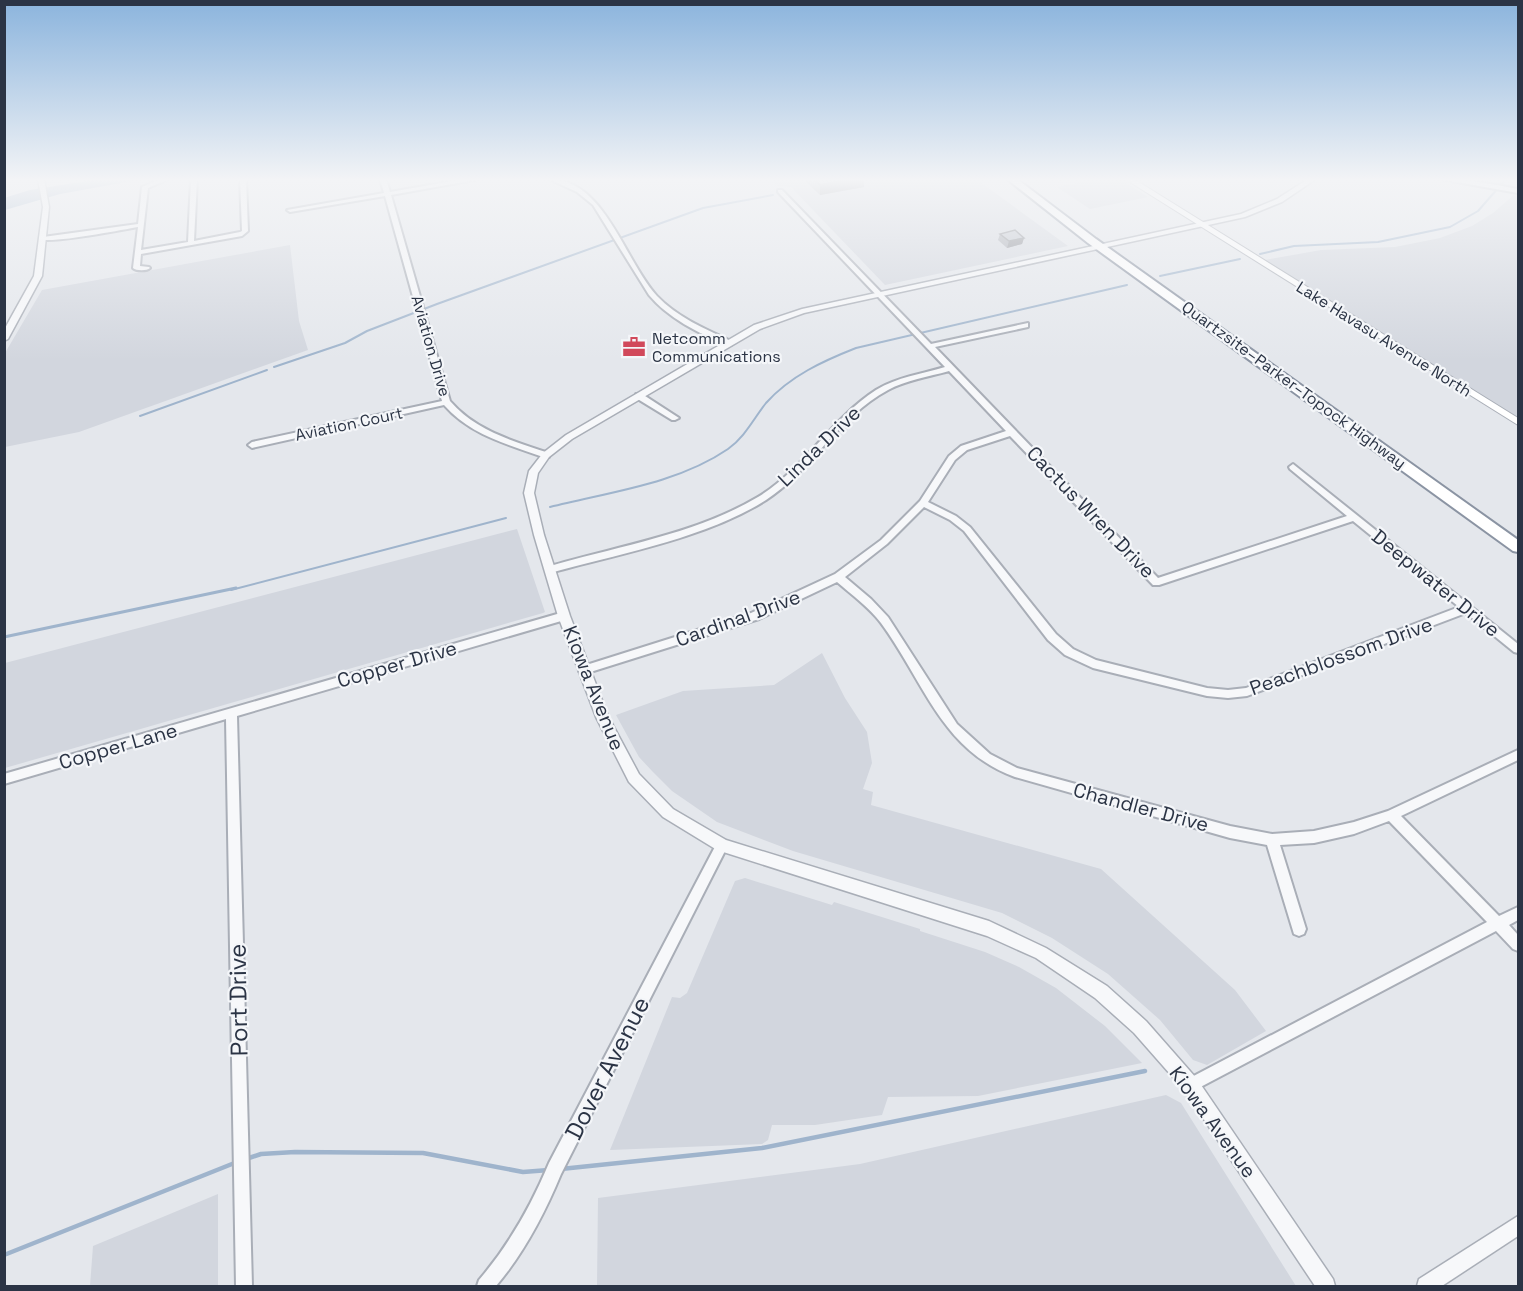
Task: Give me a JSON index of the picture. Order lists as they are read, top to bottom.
{
  "streets": {
    "highway": ["Quartzsite–Parker–Topock Highway"],
    "main road": ["Lake Havasu Avenue North"],
    "street": [
      "Aviation Drive",
      "Aviation Court",
      "Linda Drive",
      "Cactus Wren Drive",
      "Deepwater Drive",
      "Cardinal Drive",
      "Peachblossom Drive",
      "Copper Drive",
      "Kiowa Avenue",
      "Copper Lane",
      "Chandler Drive",
      "Port Drive",
      "Dover Avenue"
    ]
  },
  "crossings": [
    ["Aviation Drive", "Aviation Court"],
    ["Aviation Drive", "Kiowa Avenue"],
    ["Quartzsite–Parker–Topock Highway", "Kiowa Avenue"],
    ["Linda Drive", "Cactus Wren Drive"],
    ["Linda Drive", "Kiowa Avenue"],
    ["Cactus Wren Drive", "Deepwater Drive"],
    ["Cactus Wren Drive", "Cardinal Drive"],
    ["Cactus Wren Drive", "Kiowa Avenue"],
    ["Deepwater Drive", "Peachblossom Drive"],
    ["Cardinal Drive", "Peachblossom Drive"],
    ["Cardinal Drive", "Kiowa Avenue"],
    ["Cardinal Drive", "Chandler Drive"],
    ["Copper Drive", "Kiowa Avenue"],
    ["Copper Drive", "Copper Lane"],
    ["Copper Drive", "Port Drive"],
    ["Kiowa Avenue", "Dover Avenue"],
    ["Copper Lane", "Port Drive"]
  ],
  "places": {
    "office": ["Netcomm Communications"]
  }
}
